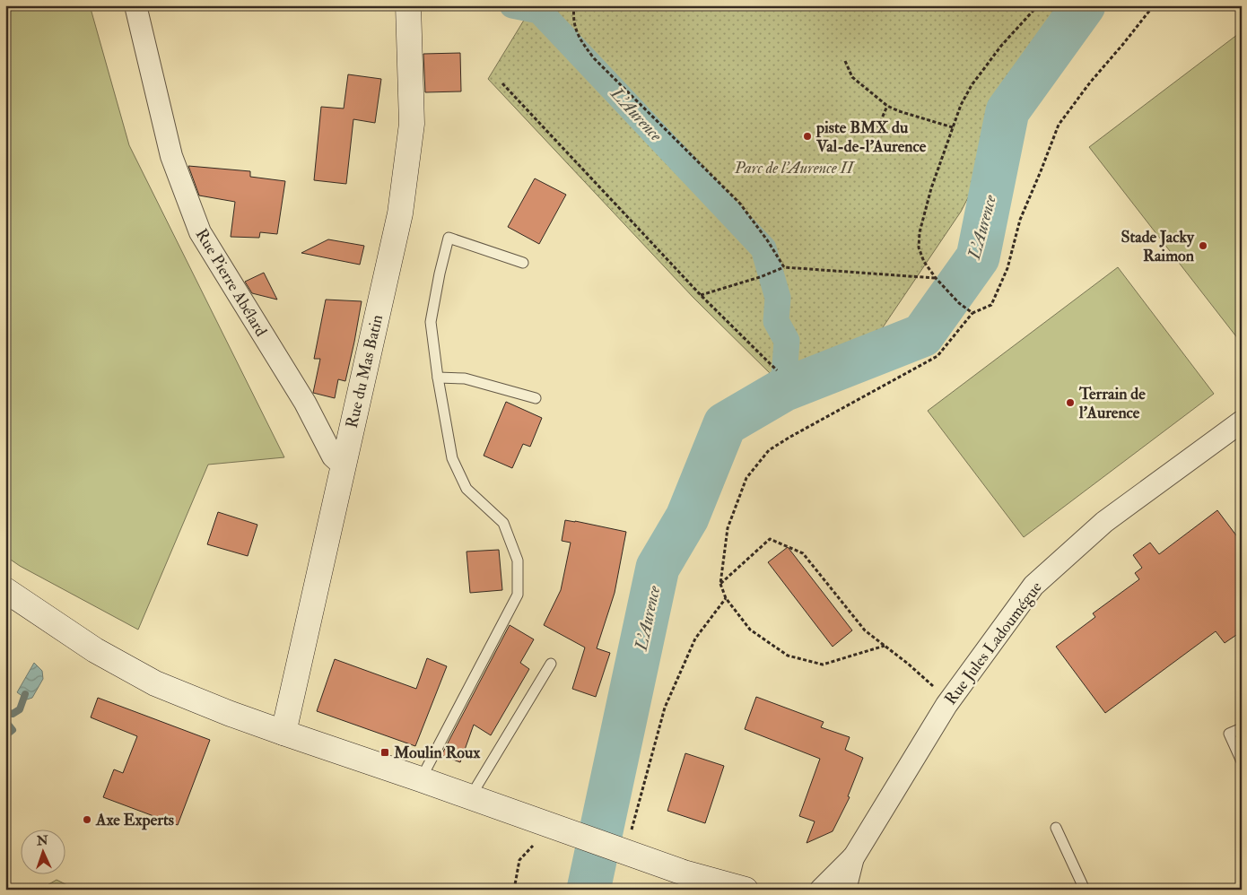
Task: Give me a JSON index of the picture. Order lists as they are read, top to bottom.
{
  "streets": {
    "main road": ["Rue du Mas Batin"],
    "street": ["Rue Pierre Abélard", "Rue Jules Ladoumégue"]
  },
  "crossings": [
    ["Rue Pierre Abélard", "Rue du Mas Batin"]
  ],
  "water": ["L'Aurence"],
  "parks": ["Parc de l'Aurence II"],
  "places": {
    "other": [
      "piste BMX du Val-de-l'Aurence",
      "Stade Jacky Raimon",
      "Terrain de l'Aurence",
      "Axe Experts"
    ],
    "transit": ["Moulin Roux"]
  },
  "north": "top"
}
